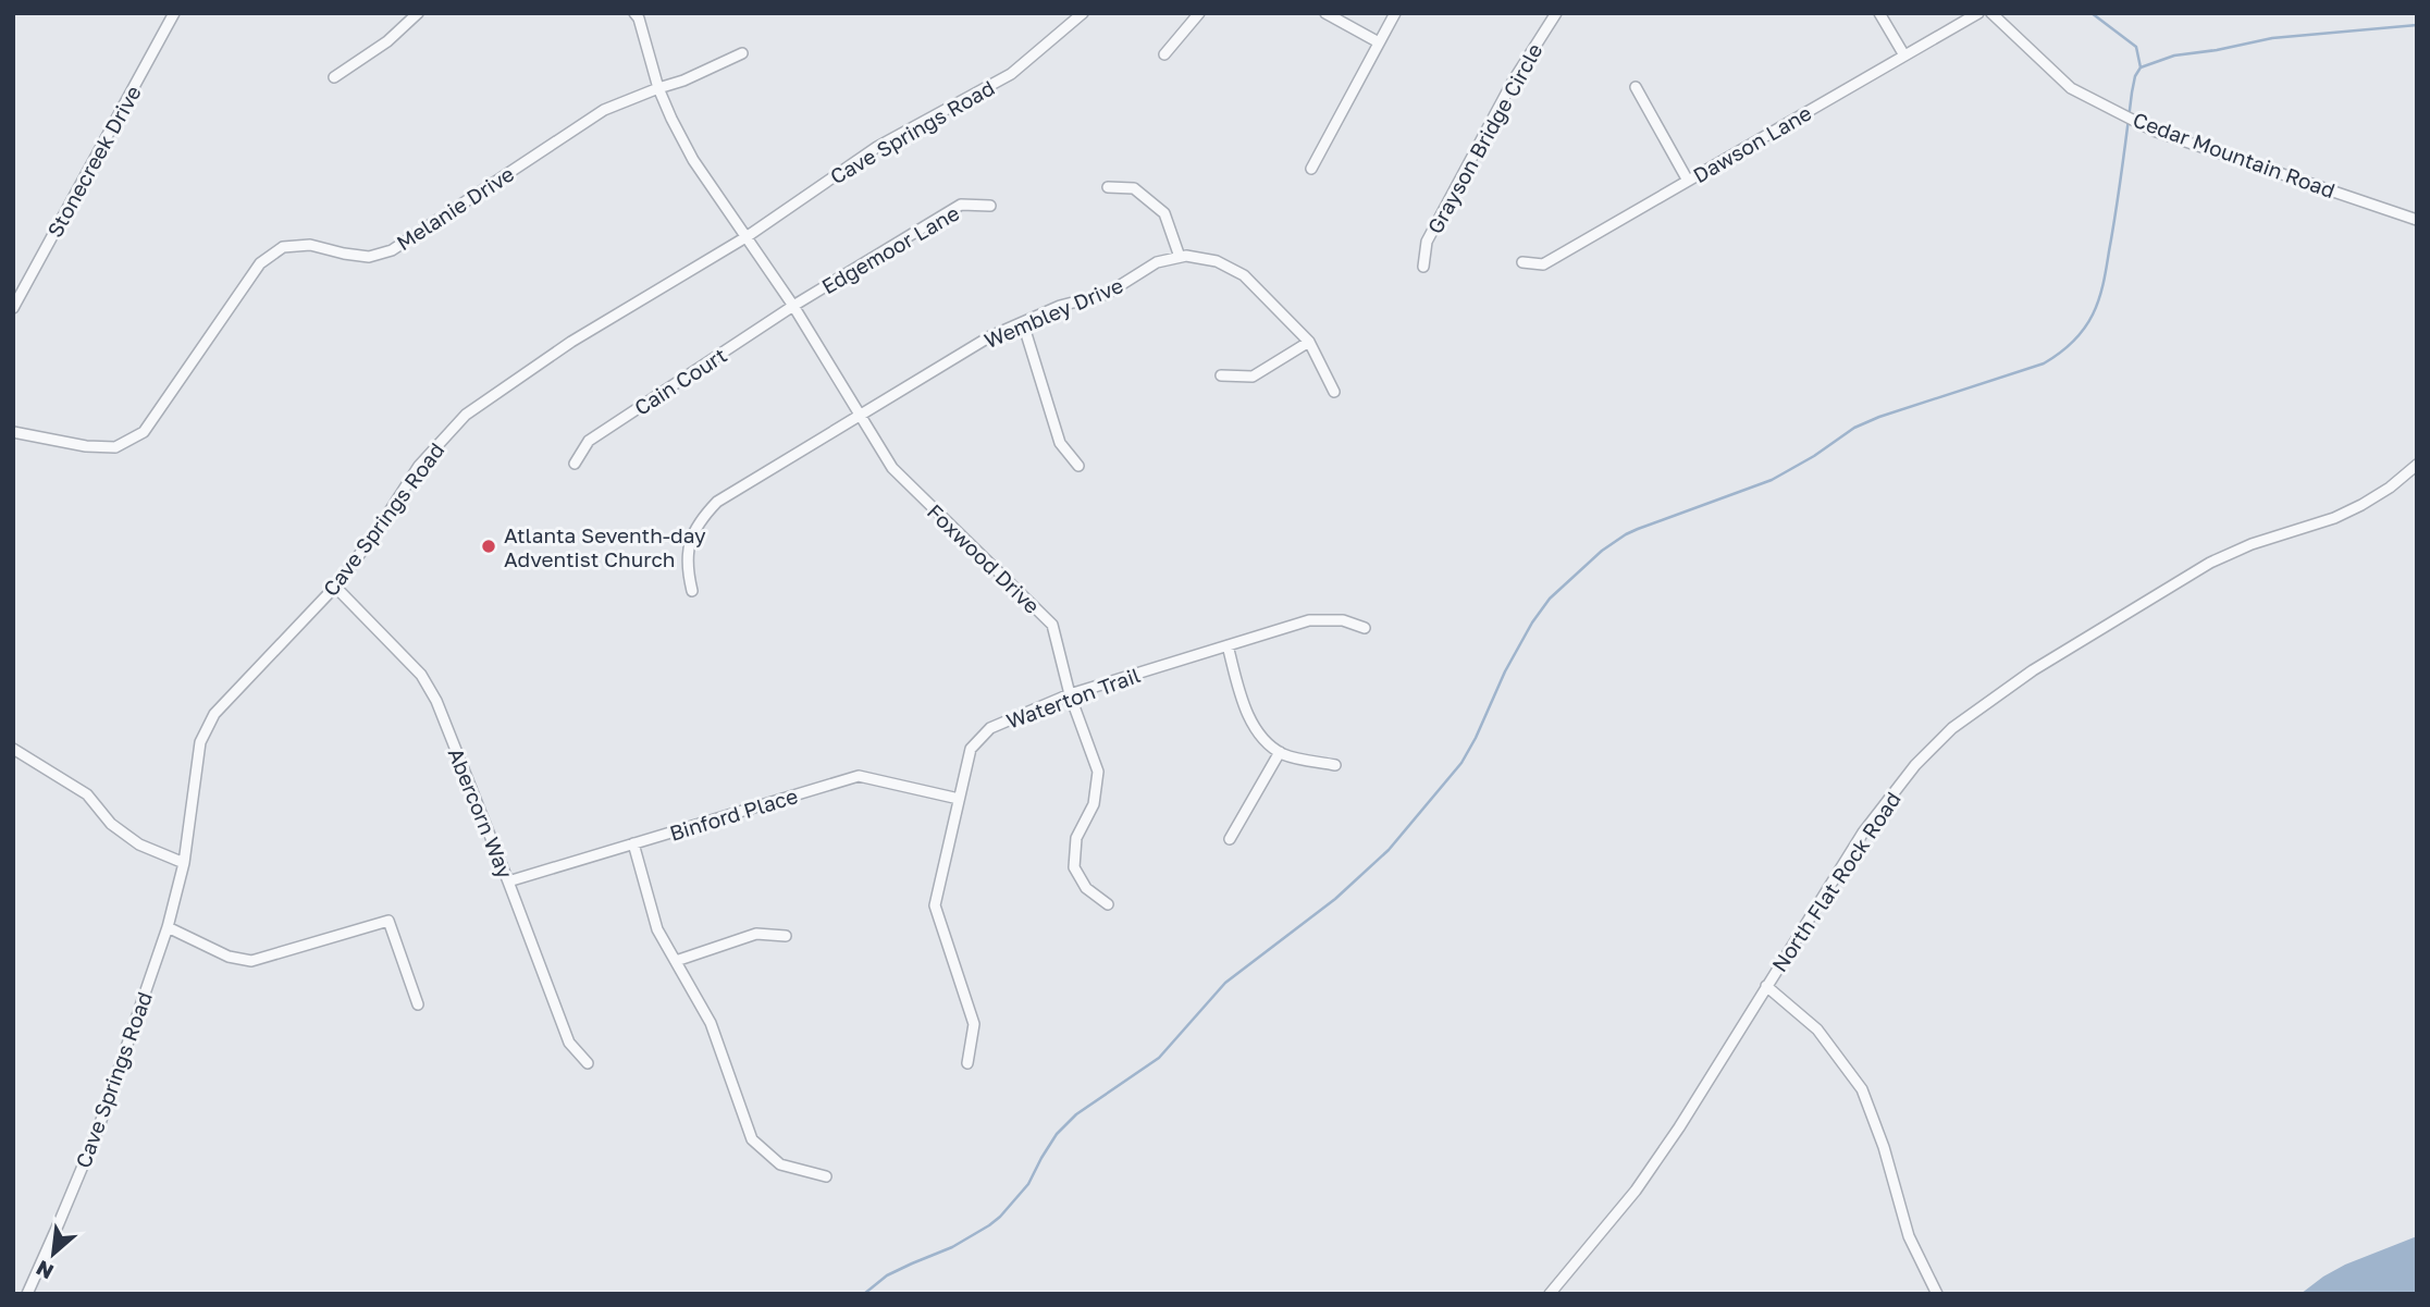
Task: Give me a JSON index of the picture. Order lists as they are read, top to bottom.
{
  "streets": {
    "street": [
      "Cave Springs Road",
      "Grayson Bridge Circle",
      "Dawson Lane",
      "Cedar Mountain Road",
      "Stonecreek Drive",
      "Melanie Drive",
      "Edgemoor Lane",
      "Wembley Drive",
      "Cain Court",
      "Foxwood Drive",
      "Waterton Trail",
      "Abercorn Way",
      "Binford Place",
      "North Flat Rock Road"
    ]
  },
  "crossings": [
    ["Cave Springs Road", "Foxwood Drive"],
    ["Cave Springs Road", "Abercorn Way"],
    ["Edgemoor Lane", "Cain Court"],
    ["Edgemoor Lane", "Foxwood Drive"],
    ["Wembley Drive", "Foxwood Drive"],
    ["Cain Court", "Foxwood Drive"],
    ["Foxwood Drive", "Waterton Trail"],
    ["Waterton Trail", "Binford Place"],
    ["Abercorn Way", "Binford Place"]
  ],
  "places": ["Atlanta Seventh-day Adventist Church"],
  "north": "bottom left"
}
